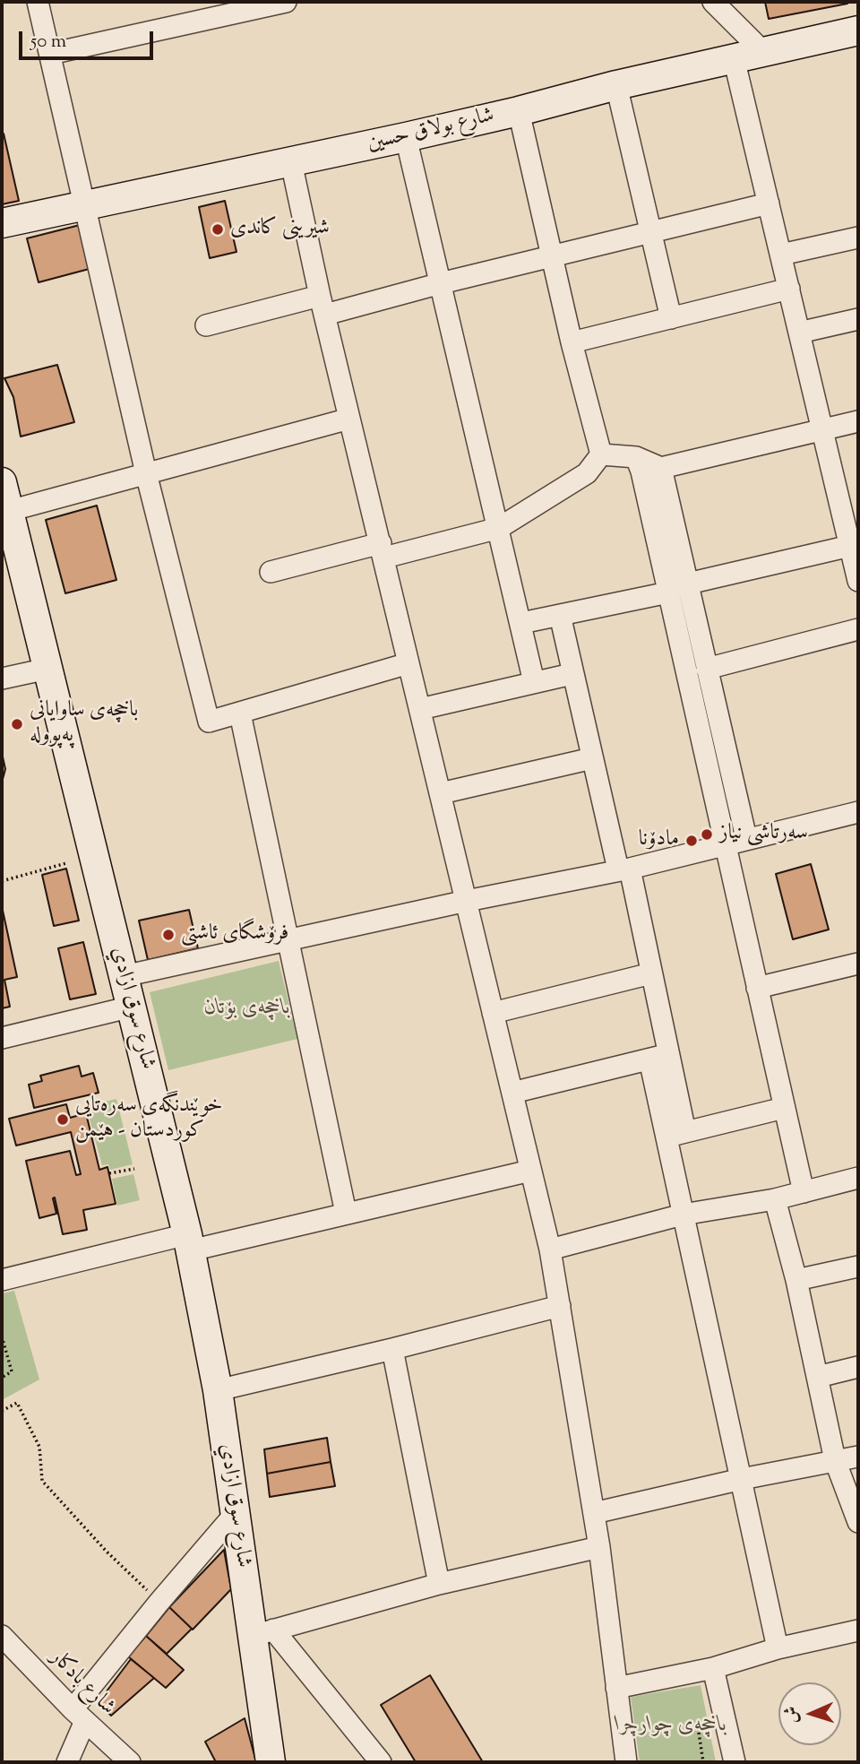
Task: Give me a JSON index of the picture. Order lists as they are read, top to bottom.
{
  "streets": {
    "street": ["شارع بولاق حسين", "شارع سوق ازادي", "شارع بادكار"]
  },
  "parks": ["باخچەی بۆتان", "باخچەی چوارچرا"],
  "places": [
    "شیرینی کاندی",
    "باخچەی ساوایانی پەپوولە",
    "سەرتاشی نیاز",
    "مادۆنا",
    "فرۆشگای ئاشتی",
    "خوێندنگەی سەرەتایی کوردستان - هێمن"
  ],
  "scale_bar": "50 m",
  "north": "left"
}
